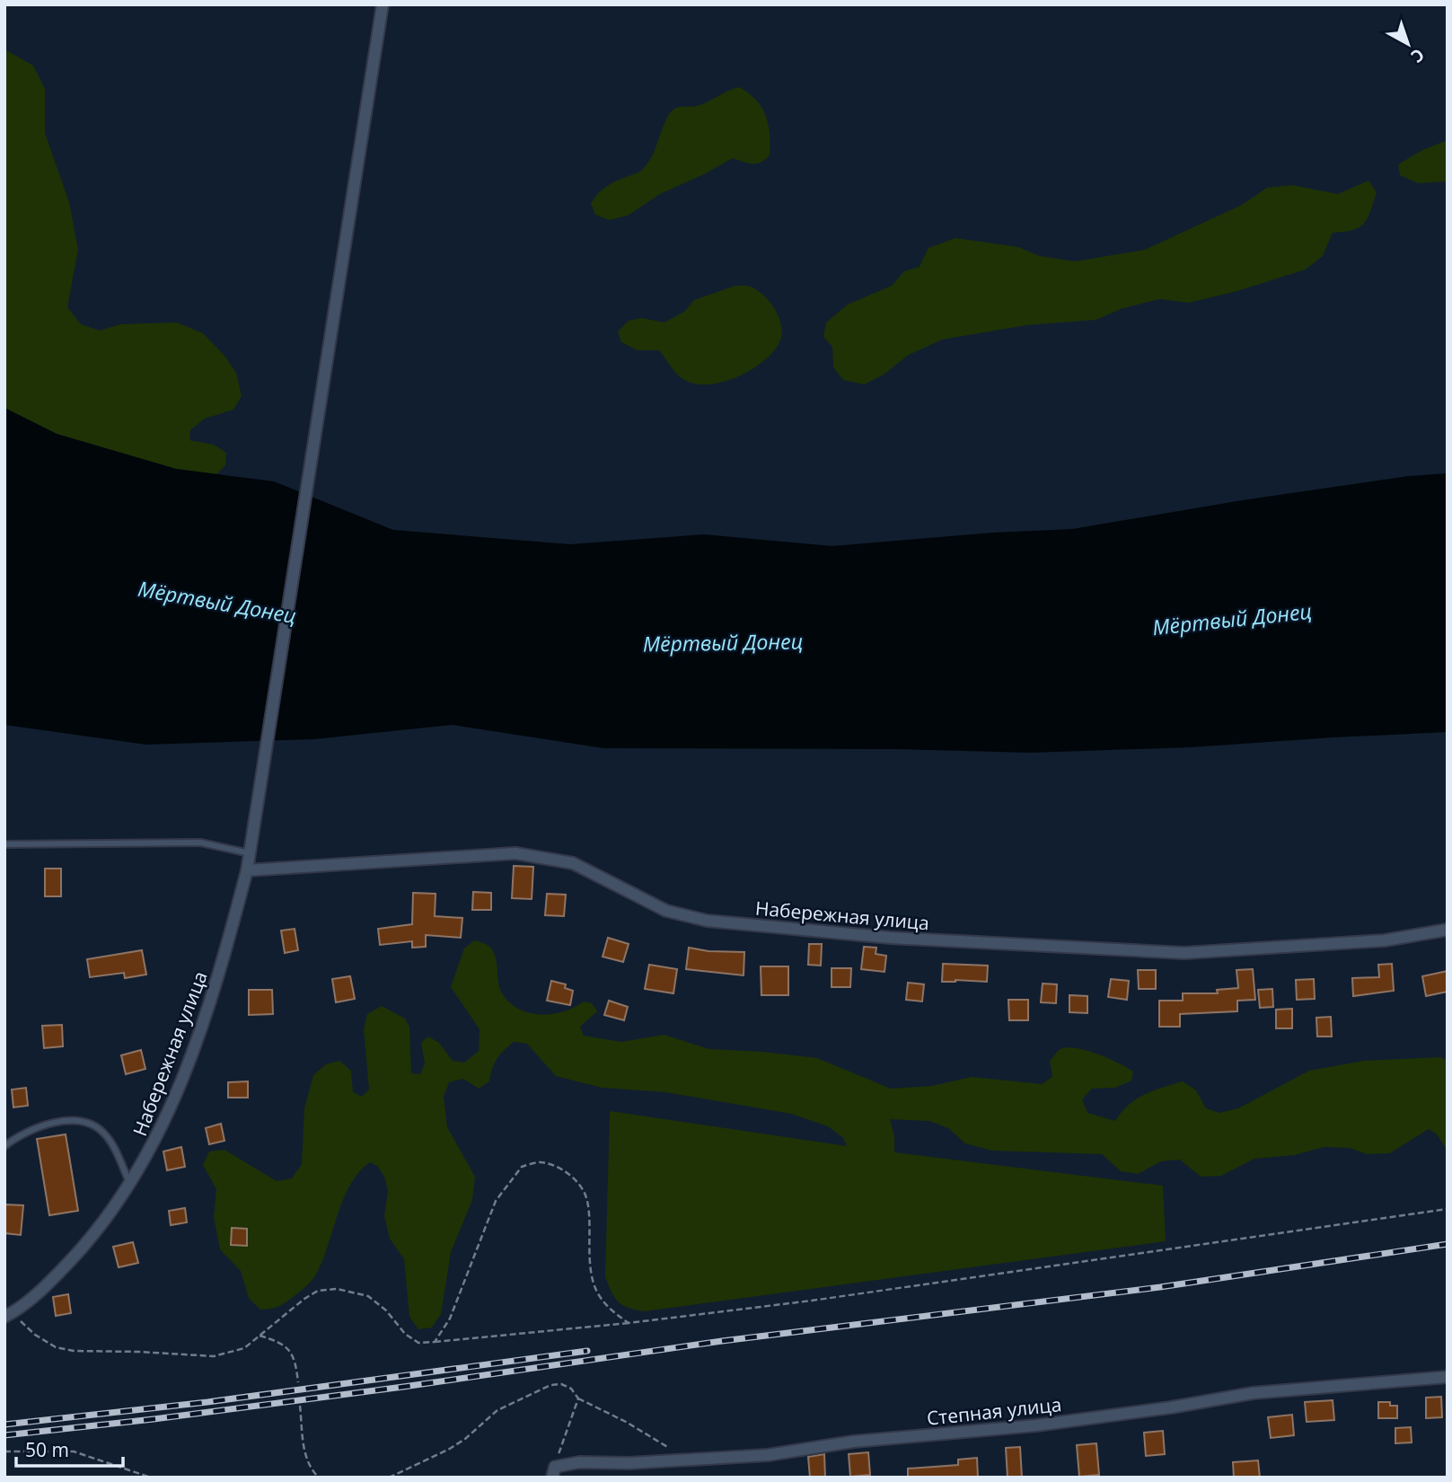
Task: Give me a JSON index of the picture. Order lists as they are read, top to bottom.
{
  "streets": {
    "street": ["Набережная улица", "Степная улица"]
  },
  "water": ["Мёртвый Донец"],
  "scale_bar": "50 m",
  "north": "bottom right"
}
